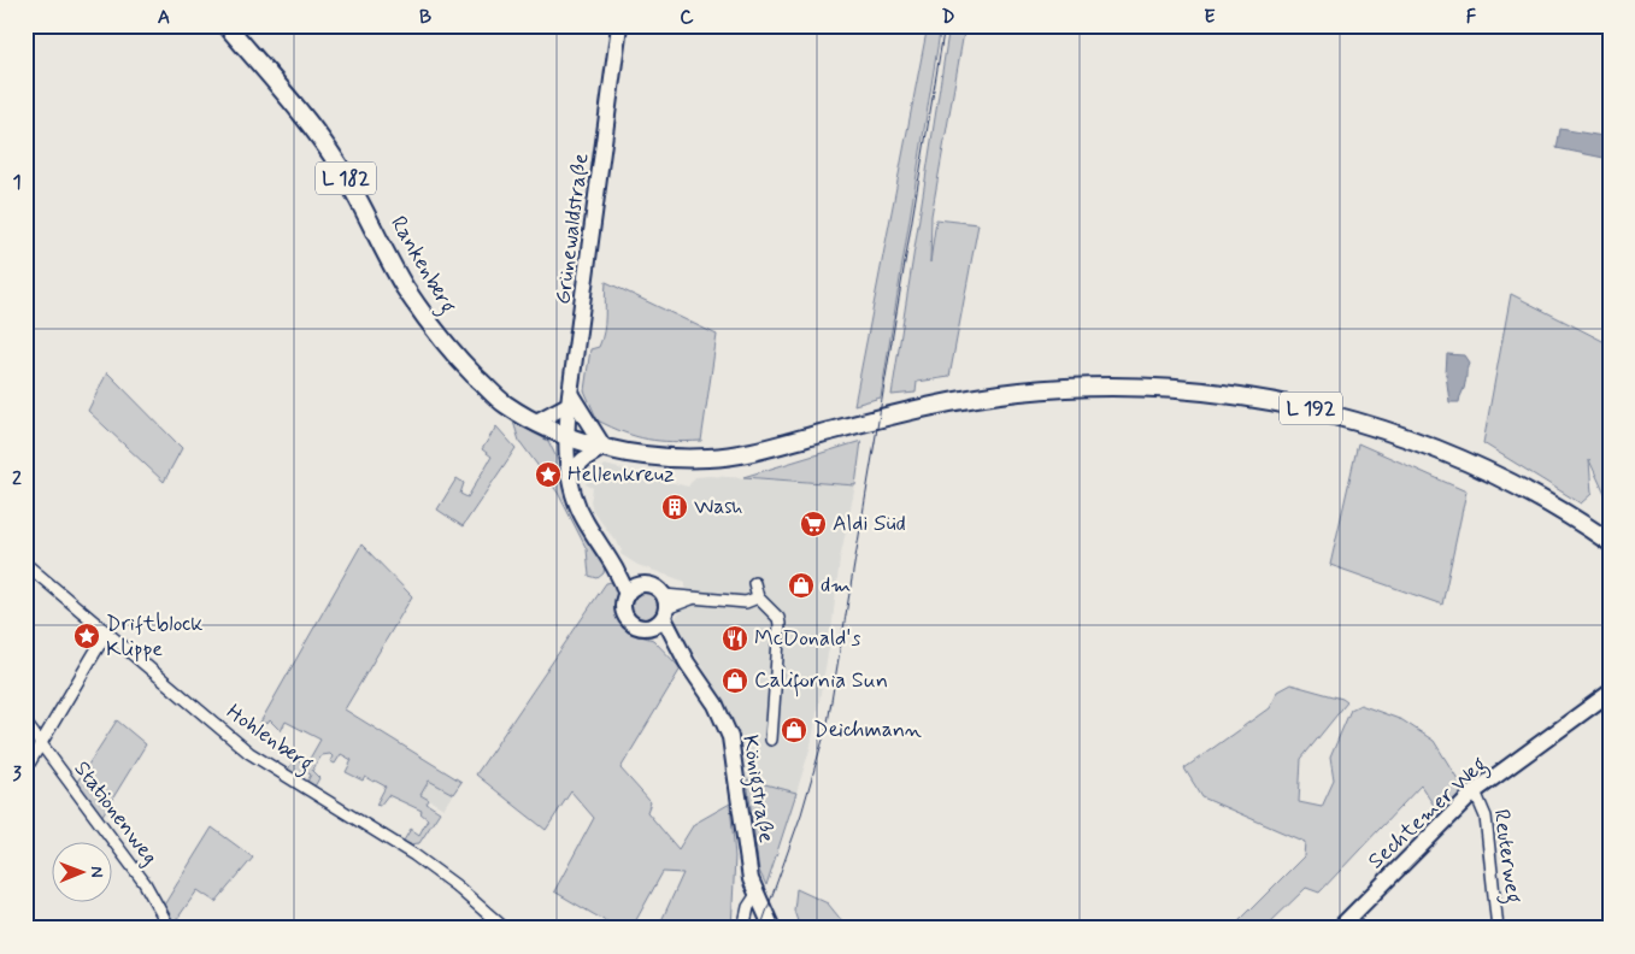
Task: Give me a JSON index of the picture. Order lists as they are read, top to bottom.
{
  "streets": {
    "main road": ["L 182", "Rankenberg", "L 192"],
    "street": [
      "Grünewaldstraße",
      "Hohlenberg",
      "Königstraße",
      "Stationenweg",
      "Sechtemer Weg",
      "Reuterweg"
    ]
  },
  "crossings": [
    ["Grünewaldstraße", "Rankenberg"],
    ["Grünewaldstraße", "L 192"],
    ["Grünewaldstraße", "Königstraße"],
    ["Rankenberg", "L 192"],
    ["Rankenberg", "Königstraße"],
    ["L 192", "Königstraße"],
    ["Sechtemer Weg", "Reuterweg"]
  ],
  "places": {
    "place": ["Hellenkreuz", "Driftblock Klippe"],
    "building": ["Wash"],
    "supermarket": ["Aldi Süd"],
    "shop": ["dm", "California Sun", "Deichmann"],
    "restaurant": ["McDonald's"]
  },
  "north": "right",
  "grid": {
    "columns": [
      "A",
      "B",
      "C",
      "D",
      "E",
      "F"
    ],
    "rows": ["1", "2", "3"]
  }
}
